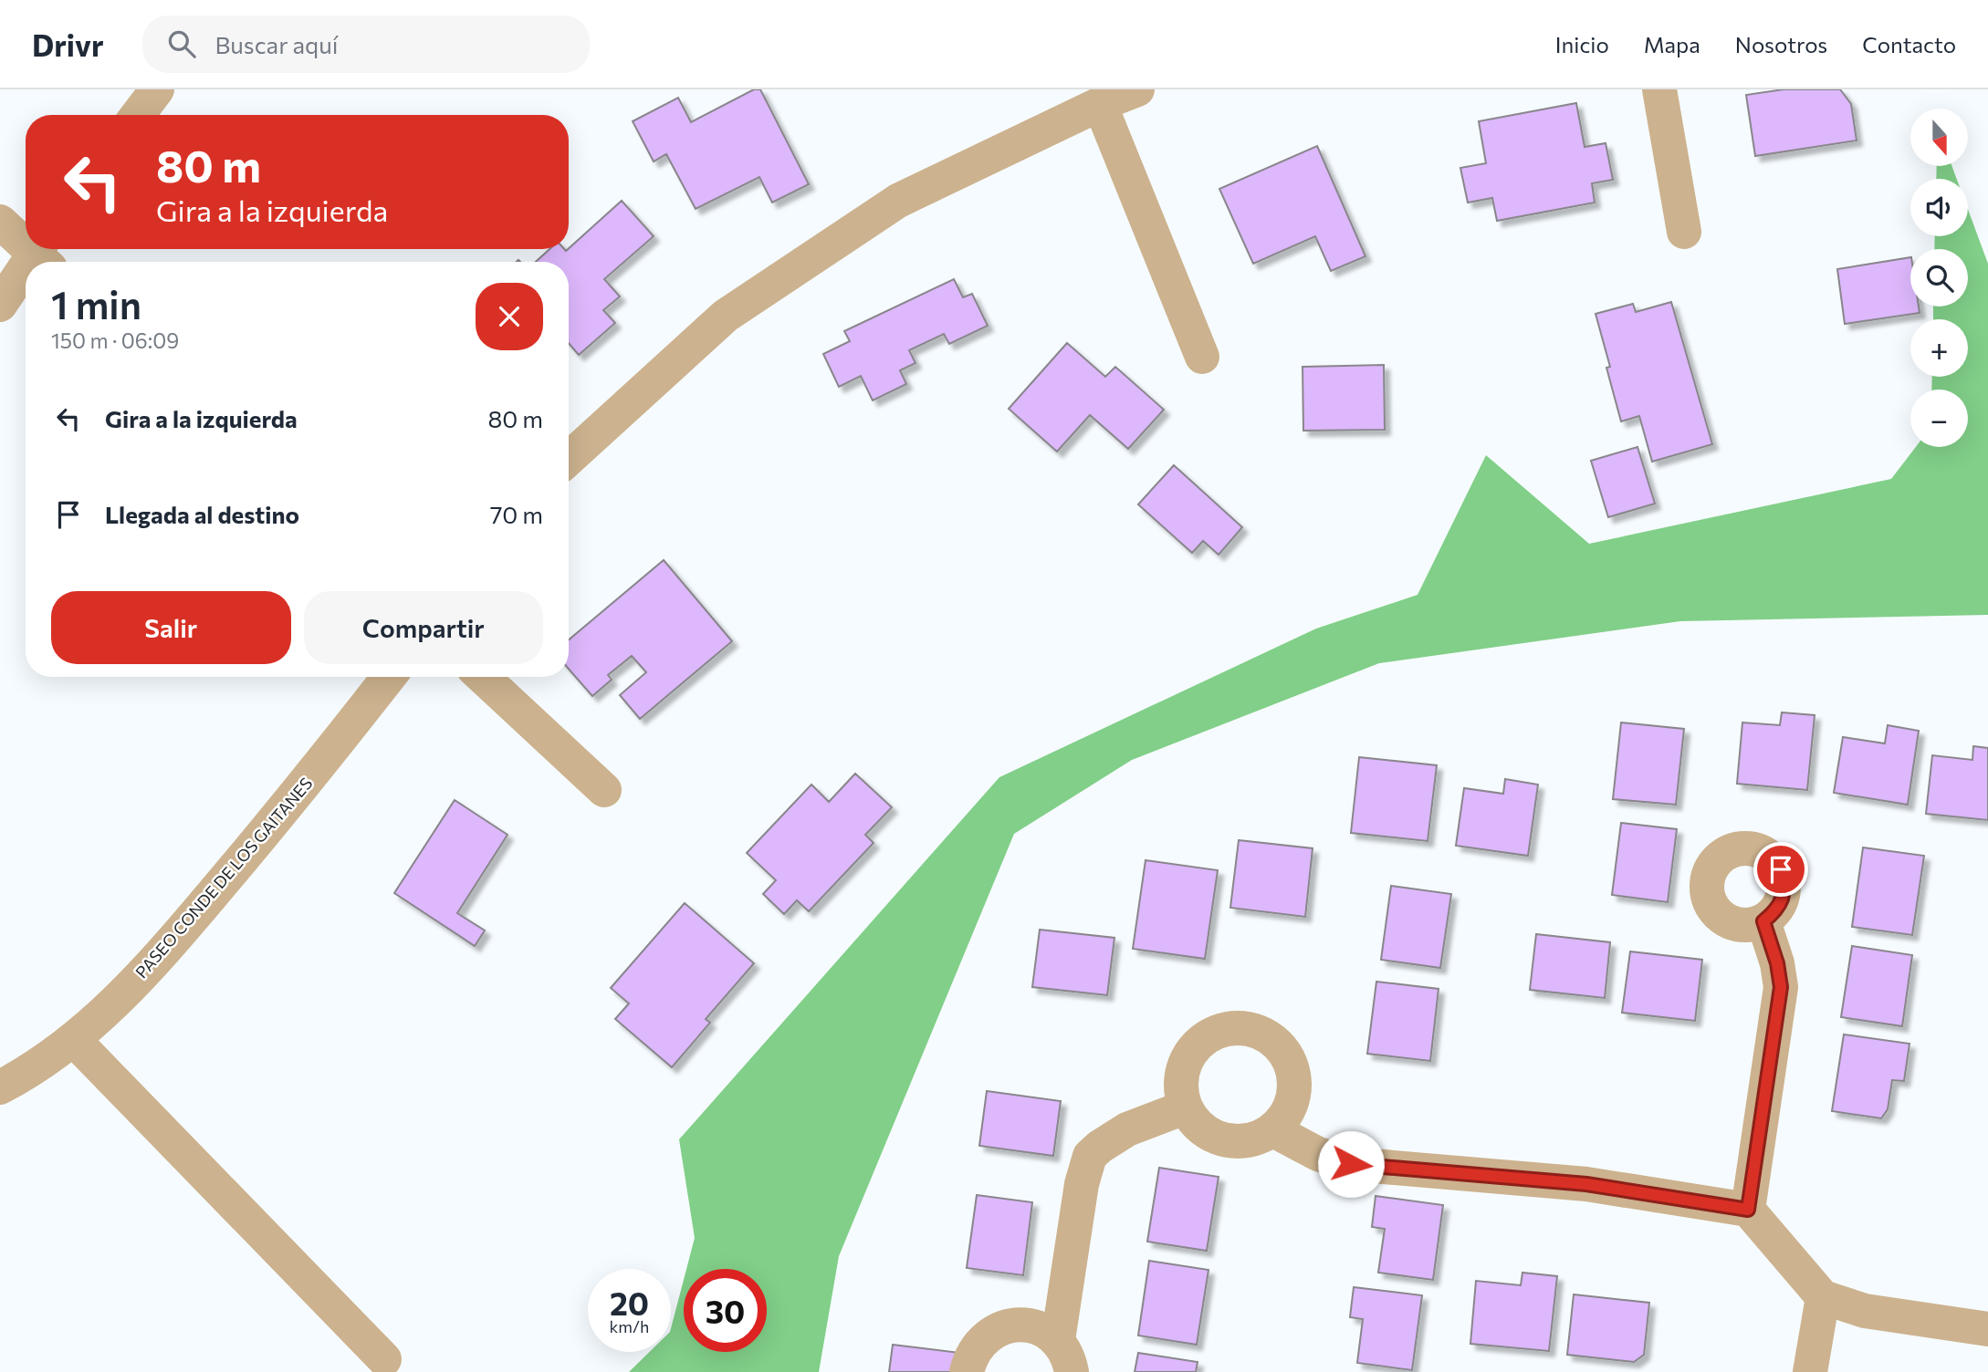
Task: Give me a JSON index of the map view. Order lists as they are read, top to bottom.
{
  "streets": {
    "street": ["PASEO CONDE DE LOS GAITANES"]
  },
  "north": "bottom",
  "page": {
    "header": "Drivr",
    "search": "Buscar aquí",
    "nav": [
      "Inicio",
      "Mapa",
      "Nosotros",
      "Contacto"
    ],
    "map_buttons": ["+", "−"],
    "turn": ["80 m", "Gira a la izquierda"],
    "heading": ["1 min", "150 m · 06:09"],
    "list": [
      {
        "name": "Gira a la izquierda",
        "value": "80 m"
      },
      {
        "name": "Llegada al destino",
        "value": "70 m"
      }
    ],
    "buttons": ["Salir", "Compartir"],
    "speed": "20 km/h",
    "limit": "30"
  }
}
